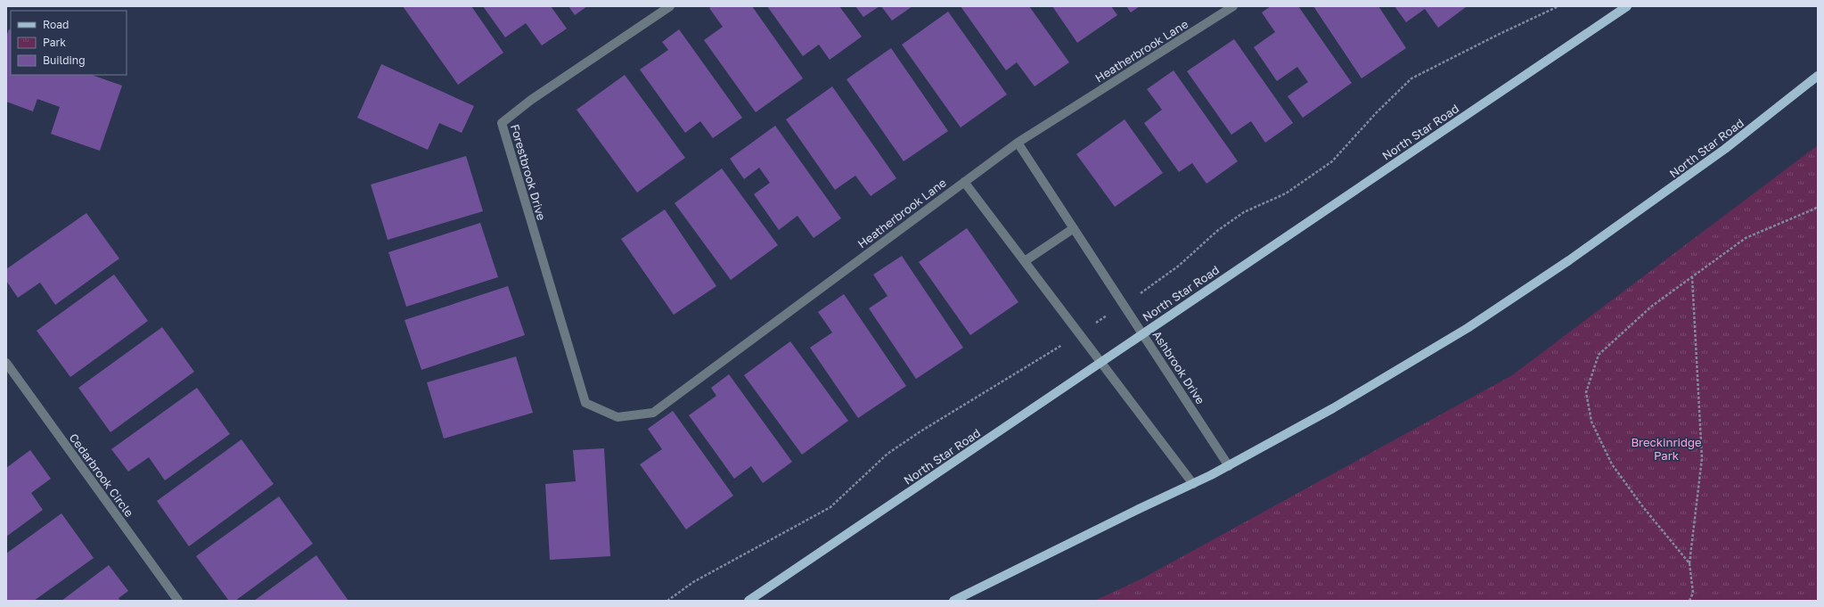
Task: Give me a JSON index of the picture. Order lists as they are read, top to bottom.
{
  "streets": {
    "main road": ["North Star Road"],
    "street": [
      "Heatherbrook Lane",
      "Forestbrook Drive",
      "Ashbrook Drive",
      "Cedarbrook Circle"
    ]
  },
  "crossings": [
    ["Heatherbrook Lane", "Forestbrook Drive"],
    ["Heatherbrook Lane", "Ashbrook Drive"],
    ["North Star Road", "Ashbrook Drive"]
  ],
  "parks": ["Breckinridge Park"],
  "legend": ["Road", "Park", "Building"]
}
